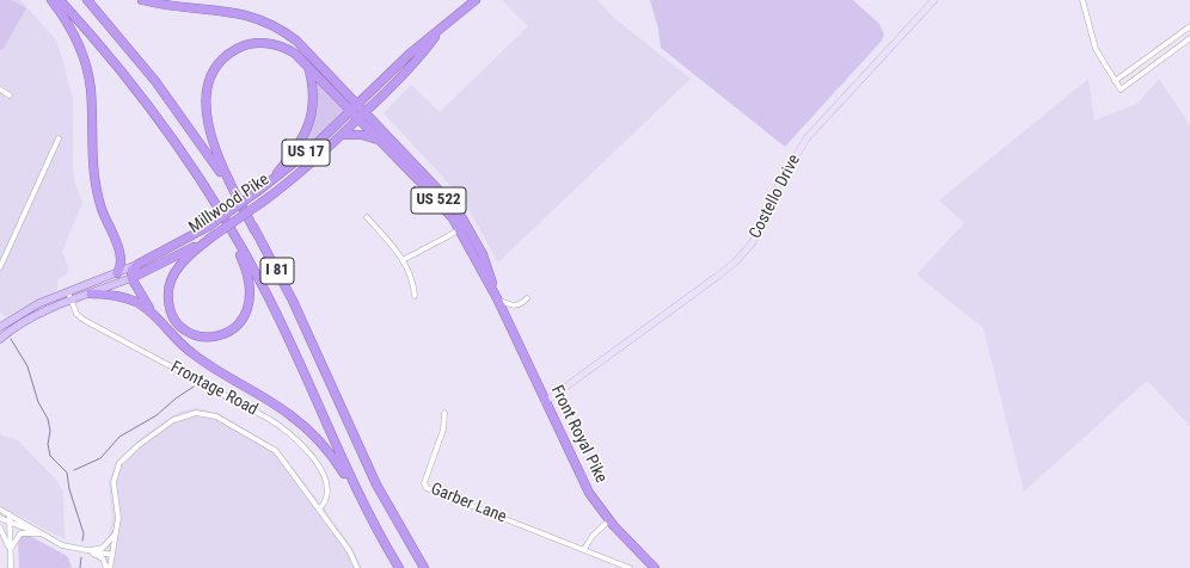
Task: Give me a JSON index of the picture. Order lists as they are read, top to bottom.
{
  "streets": {
    "highway": [
      "US 17",
      "US 522",
      "Millwood Pike",
      "I 81",
      "Front Royal Pike"
    ],
    "street": ["Costello Drive", "Frontage Road", "Garber Lane"]
  },
  "crossings": [
    ["US 17", "Millwood Pike"],
    ["US 17", "Frontage Road"],
    ["Costello Drive", "Front Royal Pike"],
    ["Millwood Pike", "Frontage Road"],
    ["Millwood Pike", "Front Royal Pike"],
    ["I 81", "Front Royal Pike"]
  ]
}
